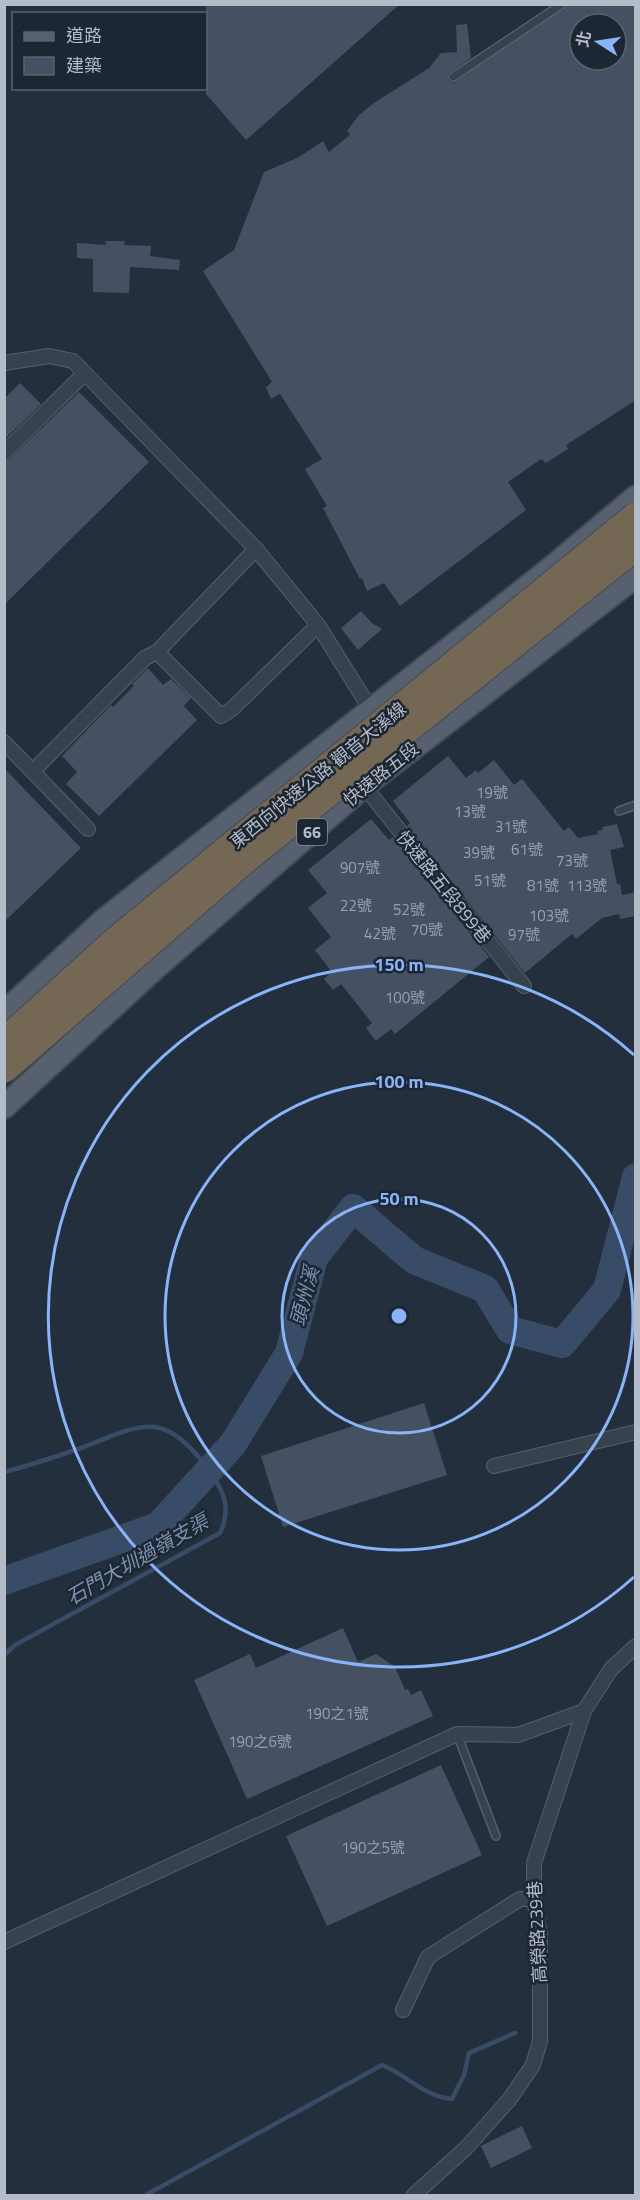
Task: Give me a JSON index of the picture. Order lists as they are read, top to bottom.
{
  "streets": {
    "highway": ["東西向快速公路 觀音大溪線", "66"],
    "main road": ["快速路五段"],
    "street": ["快速路五段899巷", "高榮路239巷"]
  },
  "crossings": [
    ["快速路五段", "快速路五段899巷"]
  ],
  "water": ["頭州溪", "石門大圳過嶺支渠"],
  "house_numbers": [
    "19號",
    "13號",
    "31號",
    "61號",
    "39號",
    "73號",
    "907號",
    "51號",
    "81號",
    "113號",
    "22號",
    "52號",
    "103號",
    "70號",
    "42號",
    "97號",
    "100號",
    "190之1號",
    "190之6號",
    "190之5號"
  ],
  "legend": ["道路", "建築"],
  "north": "left",
  "rings": ["150 m", "100 m", "50 m"]
}
